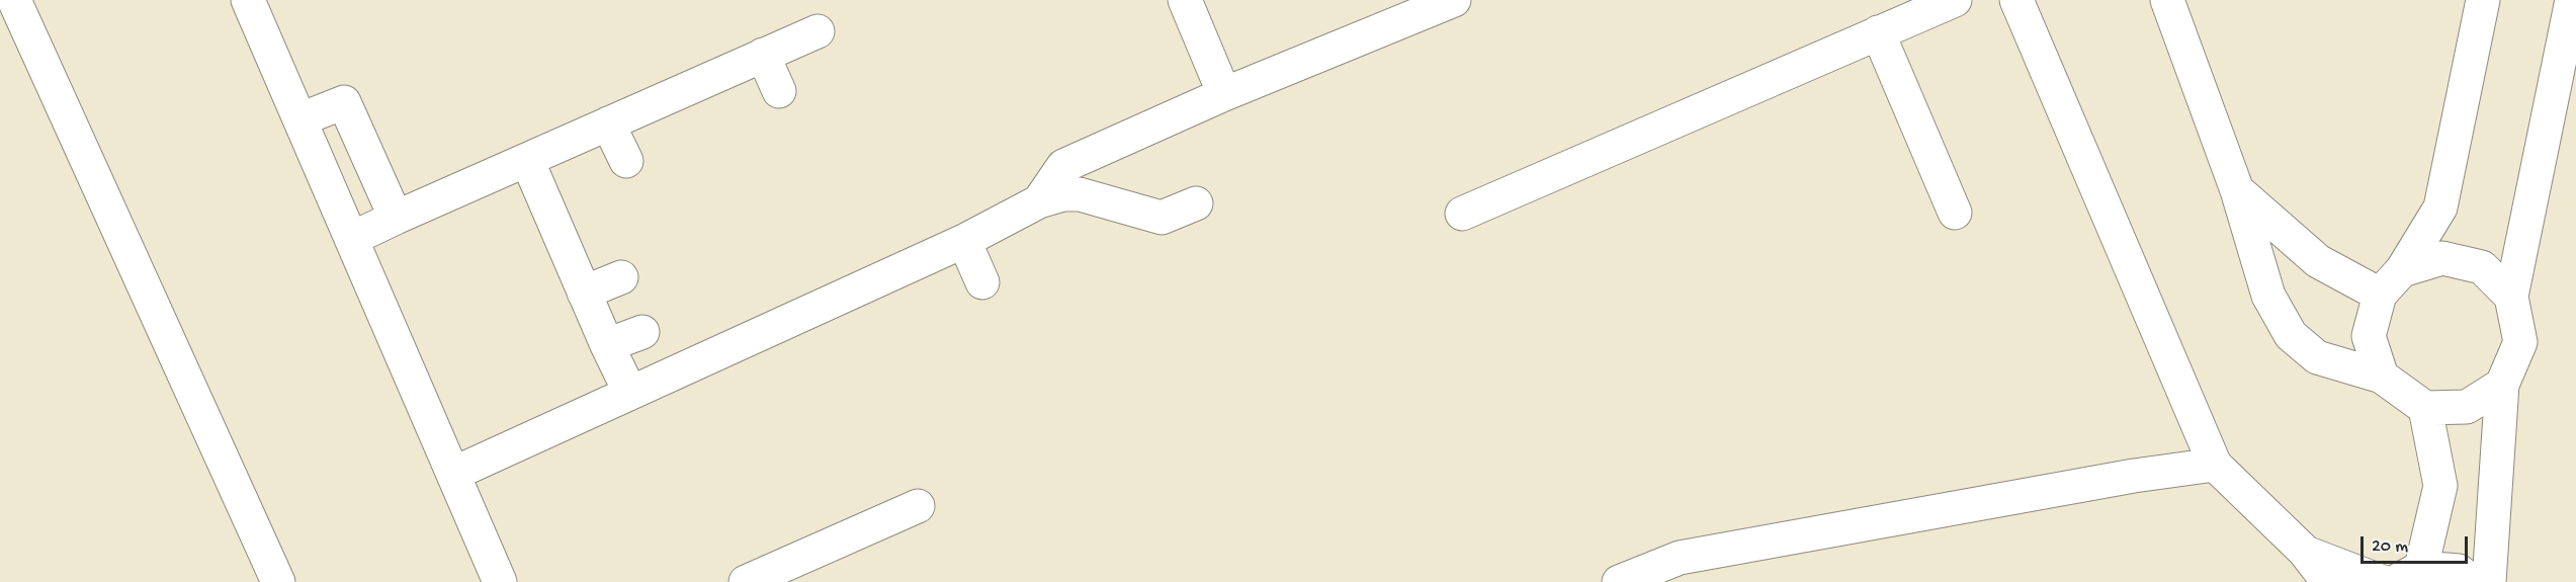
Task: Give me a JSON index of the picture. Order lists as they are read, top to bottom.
{
  "scale_bar": "20 m"
}
